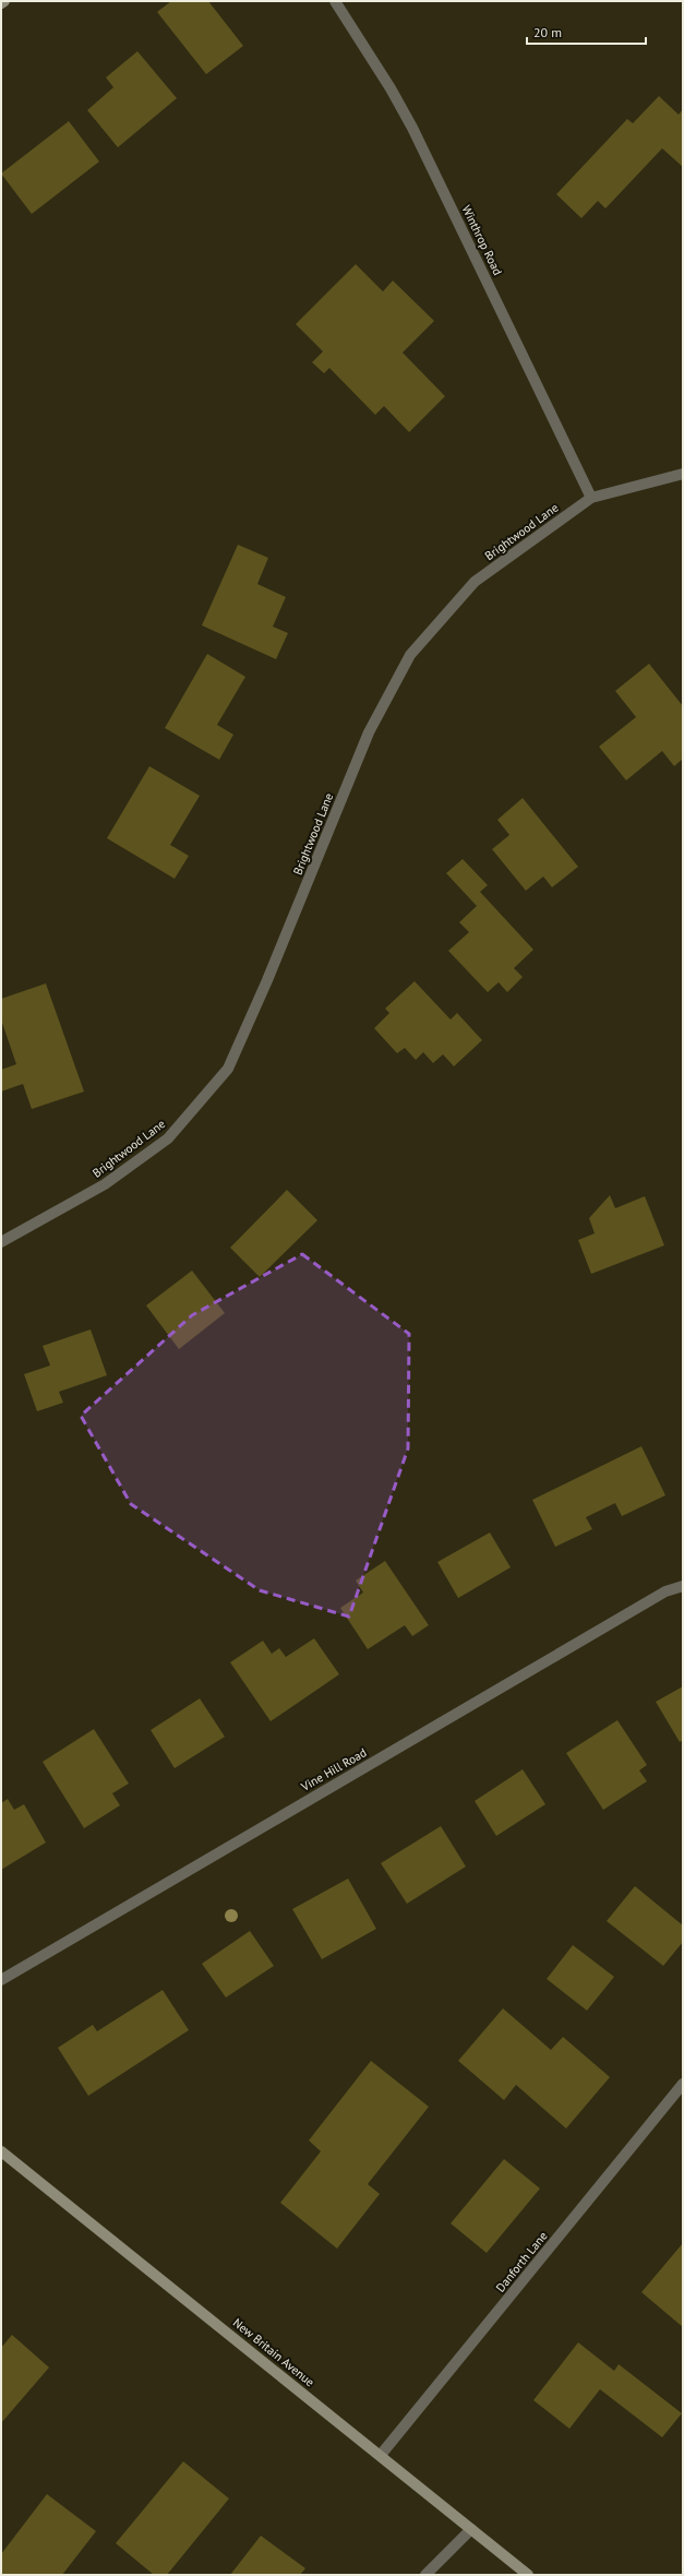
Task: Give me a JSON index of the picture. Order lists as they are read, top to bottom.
{
  "streets": {
    "main road": ["New Britain Avenue"],
    "street": [
      "Winthrop Road",
      "Brightwood Lane",
      "Vine Hill Road",
      "Danforth Lane"
    ]
  },
  "crossings": [
    ["Winthrop Road", "Brightwood Lane"],
    ["Danforth Lane", "New Britain Avenue"]
  ],
  "scale_bar": "20 m"
}
